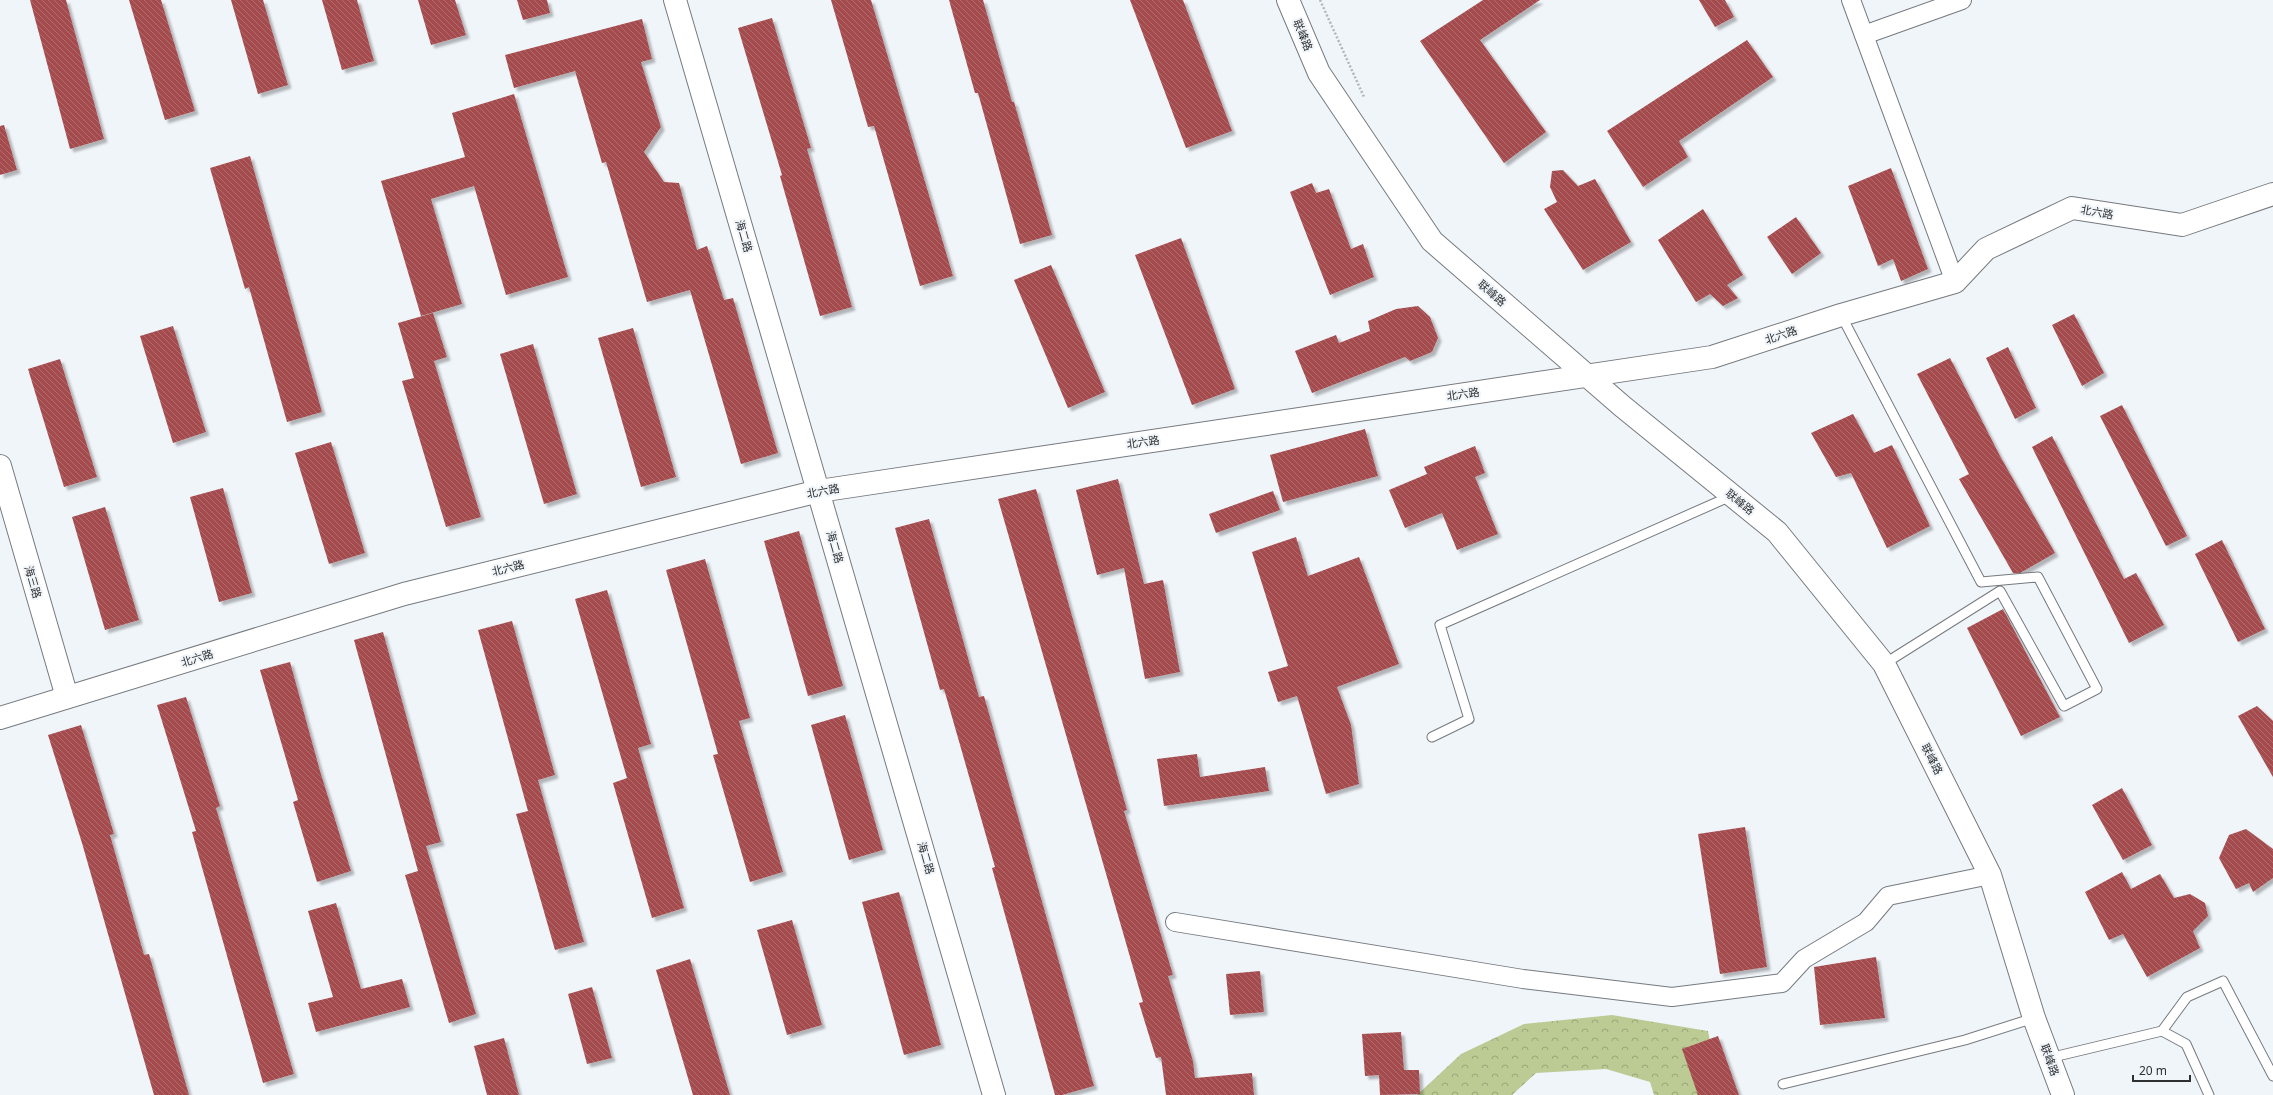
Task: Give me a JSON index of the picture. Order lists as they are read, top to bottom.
{
  "streets": {
    "street": [
      "联峰路",
      "北六路",
      "海二路",
      "海三路"
    ]
  },
  "crossings": [
    ["联峰路", "北六路"],
    ["北六路", "海二路"],
    ["北六路", "海三路"]
  ],
  "scale_bar": "20 m"
}
